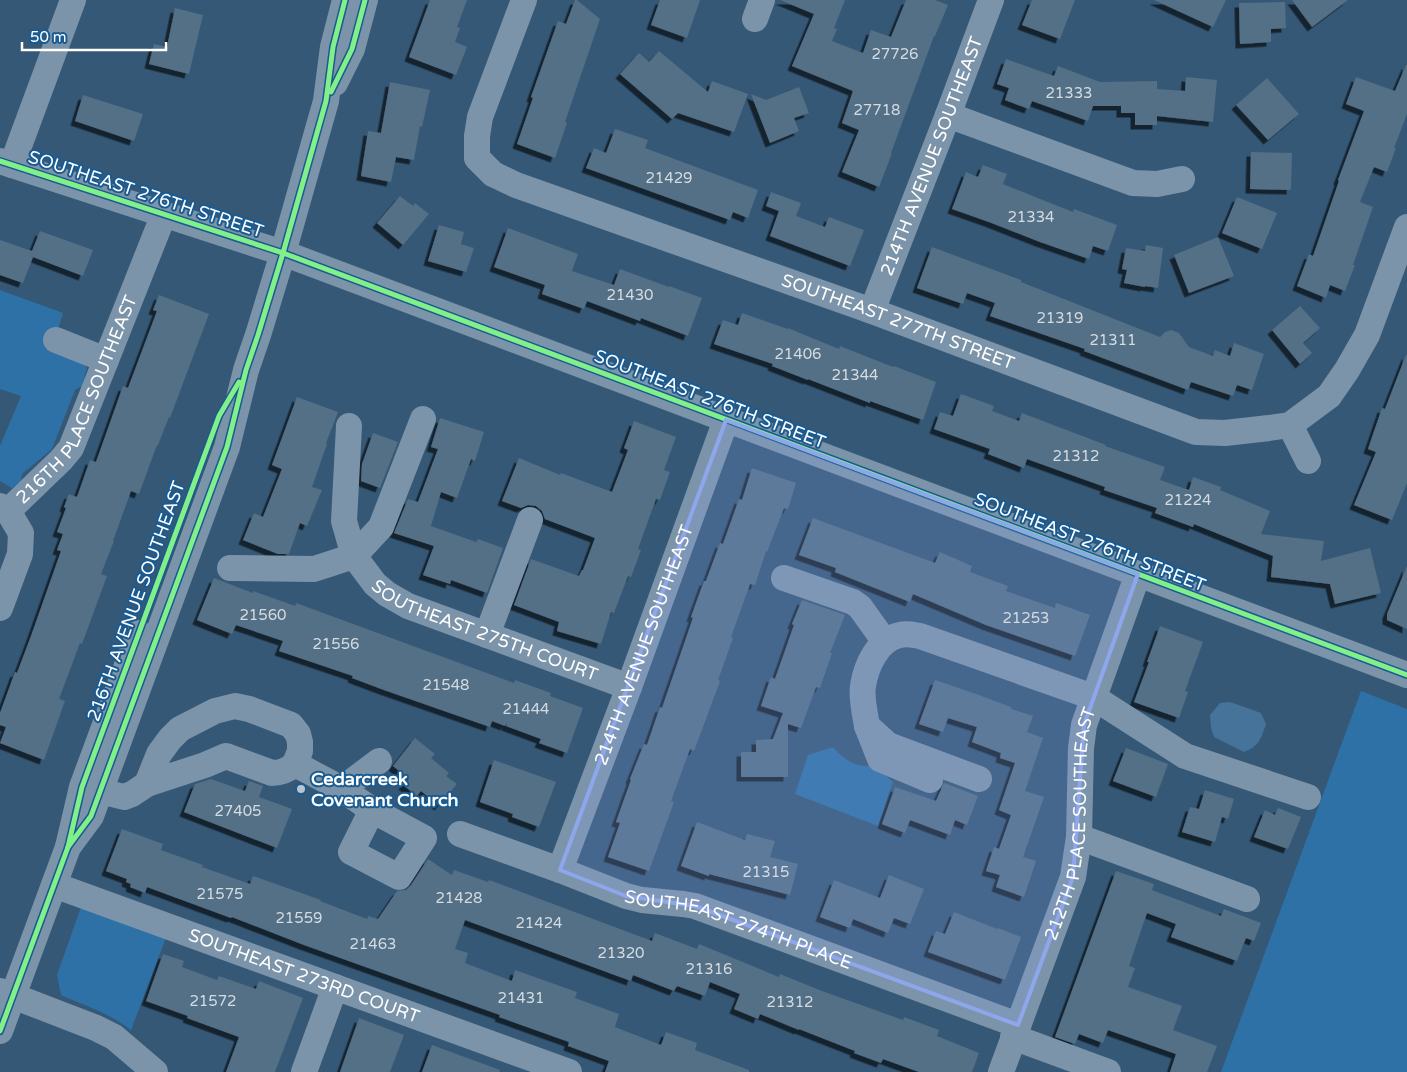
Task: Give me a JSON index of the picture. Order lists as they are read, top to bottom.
{
  "streets": {
    "street": [
      "214TH AVENUE SOUTHEAST",
      "SOUTHEAST 276TH STREET",
      "SOUTHEAST 277TH STREET",
      "216TH PLACE SOUTHEAST",
      "216TH AVENUE SOUTHEAST",
      "SOUTHEAST 275TH COURT",
      "212TH PLACE SOUTHEAST",
      "SOUTHEAST 274TH PLACE",
      "SOUTHEAST 273RD COURT"
    ]
  },
  "crossings": [
    ["214TH AVENUE SOUTHEAST", "SOUTHEAST 276TH STREET"],
    ["214TH AVENUE SOUTHEAST", "SOUTHEAST 277TH STREET"],
    ["214TH AVENUE SOUTHEAST", "SOUTHEAST 275TH COURT"],
    ["214TH AVENUE SOUTHEAST", "SOUTHEAST 274TH PLACE"],
    ["SOUTHEAST 276TH STREET", "216TH PLACE SOUTHEAST"],
    ["SOUTHEAST 276TH STREET", "216TH AVENUE SOUTHEAST"],
    ["SOUTHEAST 276TH STREET", "212TH PLACE SOUTHEAST"],
    ["216TH AVENUE SOUTHEAST", "SOUTHEAST 273RD COURT"],
    ["212TH PLACE SOUTHEAST", "SOUTHEAST 274TH PLACE"]
  ],
  "places": ["Cedarcreek Covenant Church"],
  "house_numbers": [
    "27726",
    "21333",
    "27718",
    "21429",
    "21334",
    "21430",
    "21319",
    "21311",
    "21406",
    "21344",
    "21312",
    "21224",
    "21560",
    "21253",
    "21556",
    "21548",
    "21444",
    "27405",
    "21315",
    "21575",
    "21428",
    "21559",
    "21424",
    "21463",
    "21320",
    "21316",
    "21431",
    "21572",
    "21312"
  ],
  "scale_bar": "50 m"
}
